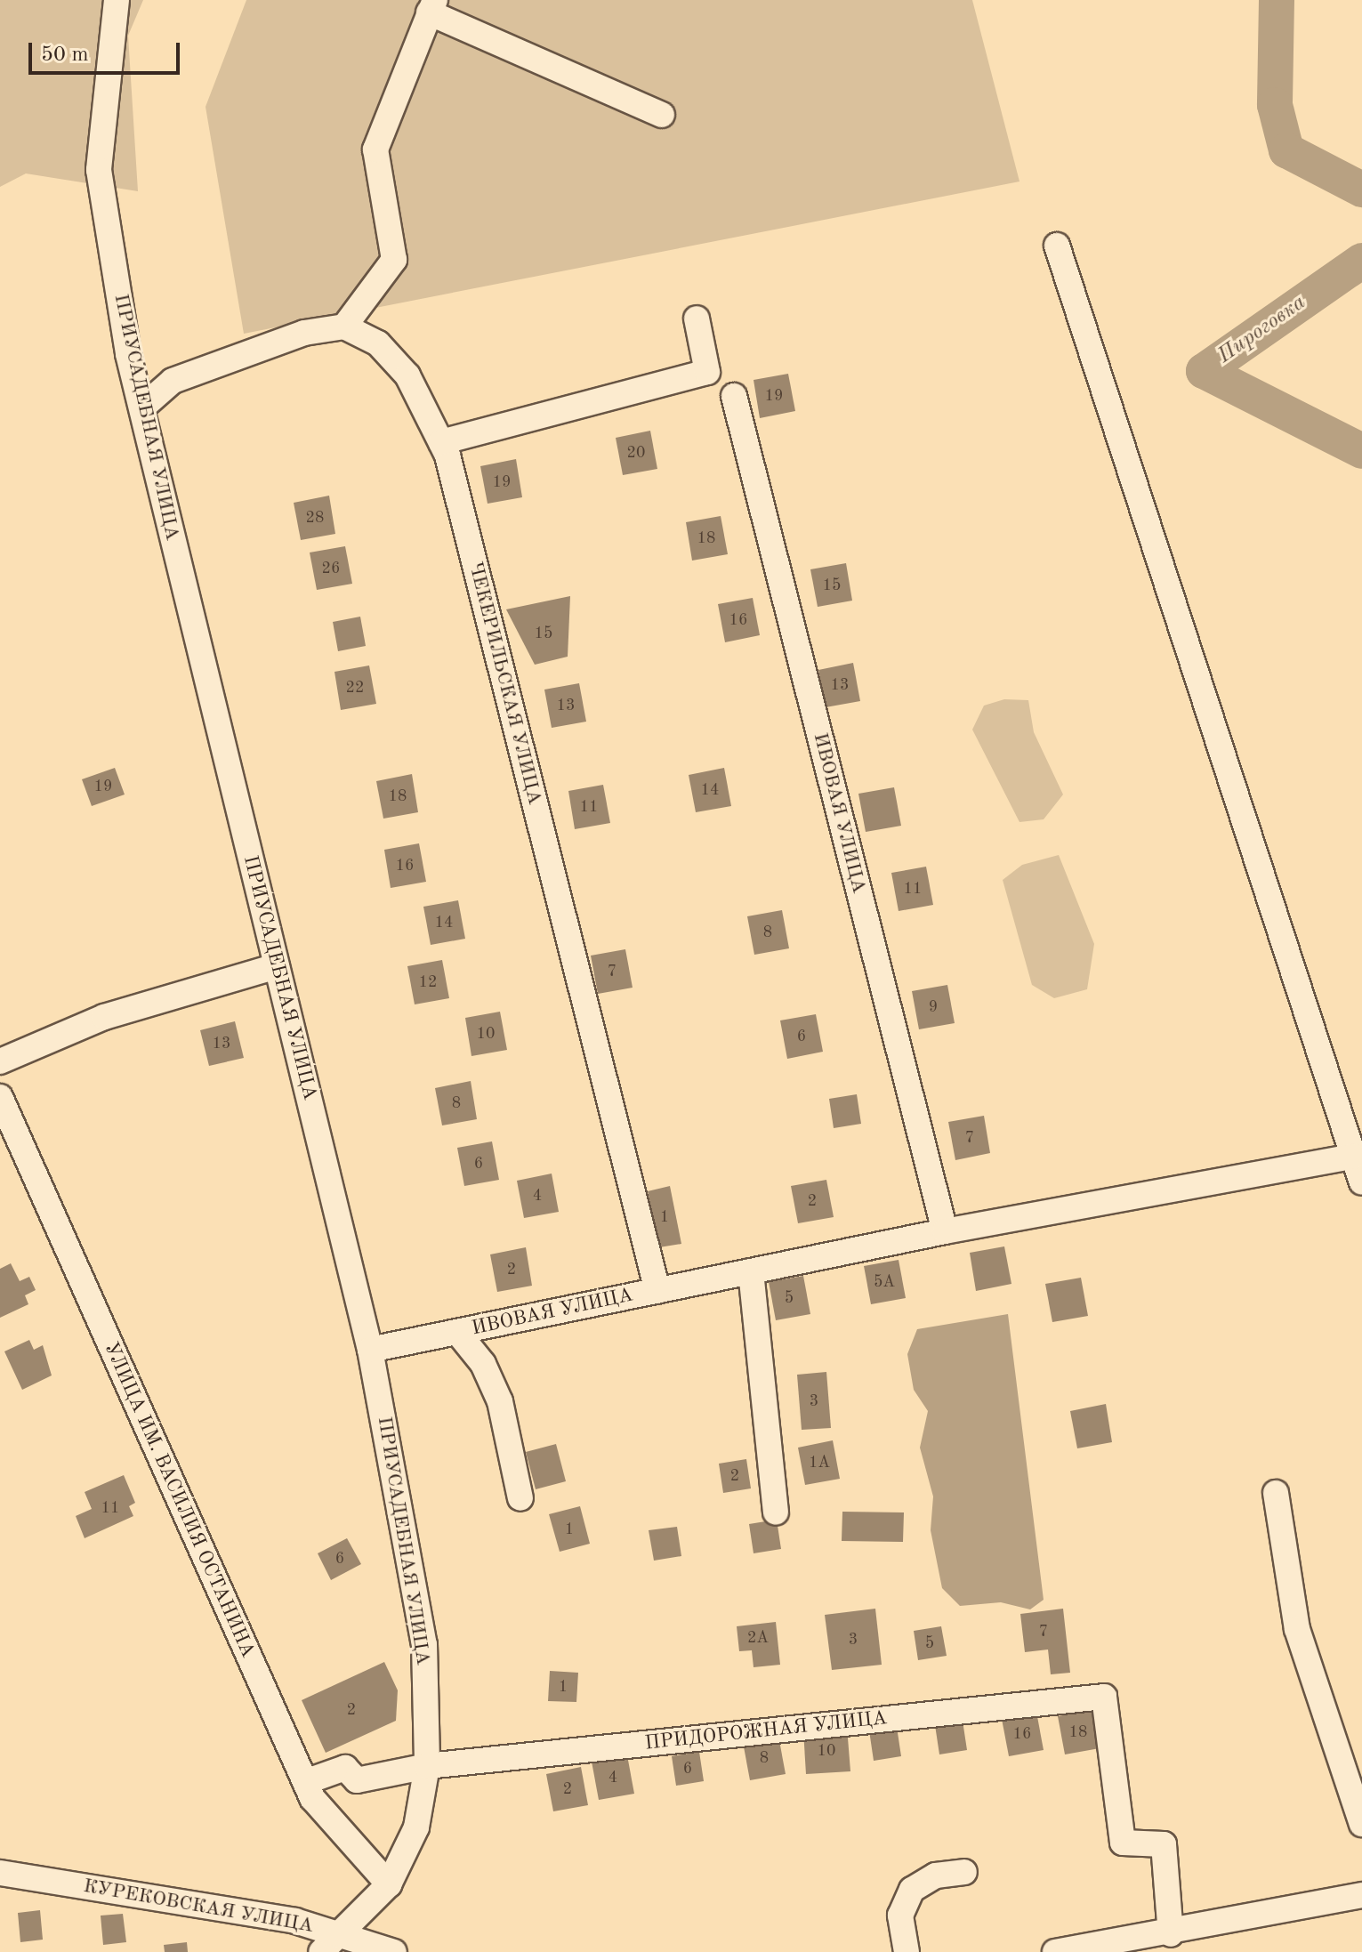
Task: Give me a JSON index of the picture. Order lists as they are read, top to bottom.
{
  "streets": {
    "street": [
      "ПРИУСАДЕБНАЯ УЛИЦА",
      "ЧЕКЕРИЛЬСКАЯ УЛИЦА",
      "ИВОВАЯ УЛИЦА",
      "УЛИЦА ИМ. ВАСИЛИЯ ОСТАНИНА",
      "ПРИДОРОЖНАЯ УЛИЦА",
      "КУРЕКОВСКАЯ УЛИЦА"
    ]
  },
  "crossings": [
    ["ПРИУСАДЕБНАЯ УЛИЦА", "ИВОВАЯ УЛИЦА"],
    ["ПРИУСАДЕБНАЯ УЛИЦА", "УЛИЦА ИМ. ВАСИЛИЯ ОСТАНИНА"],
    ["ПРИУСАДЕБНАЯ УЛИЦА", "ПРИДОРОЖНАЯ УЛИЦА"],
    ["ПРИУСАДЕБНАЯ УЛИЦА", "КУРЕКОВСКАЯ УЛИЦА"],
    ["ЧЕКЕРИЛЬСКАЯ УЛИЦА", "ИВОВАЯ УЛИЦА"],
    ["УЛИЦА ИМ. ВАСИЛИЯ ОСТАНИНА", "ПРИДОРОЖНАЯ УЛИЦА"]
  ],
  "water": ["Пироговка"],
  "house_numbers": [
    "19",
    "20",
    "19",
    "28",
    "18",
    "26",
    "15",
    "16",
    "15",
    "13",
    "22",
    "13",
    "19",
    "14",
    "18",
    "11",
    "16",
    "11",
    "14",
    "8",
    "7",
    "12",
    "9",
    "10",
    "6",
    "13",
    "8",
    "7",
    "6",
    "4",
    "2",
    "1",
    "2",
    "5А",
    "5",
    "3",
    "1А",
    "2",
    "11",
    "1",
    "6",
    "7",
    "2А",
    "3",
    "5",
    "1",
    "2",
    "18",
    "16",
    "10",
    "8",
    "6",
    "4",
    "2"
  ],
  "scale_bar": "50 m"
}
